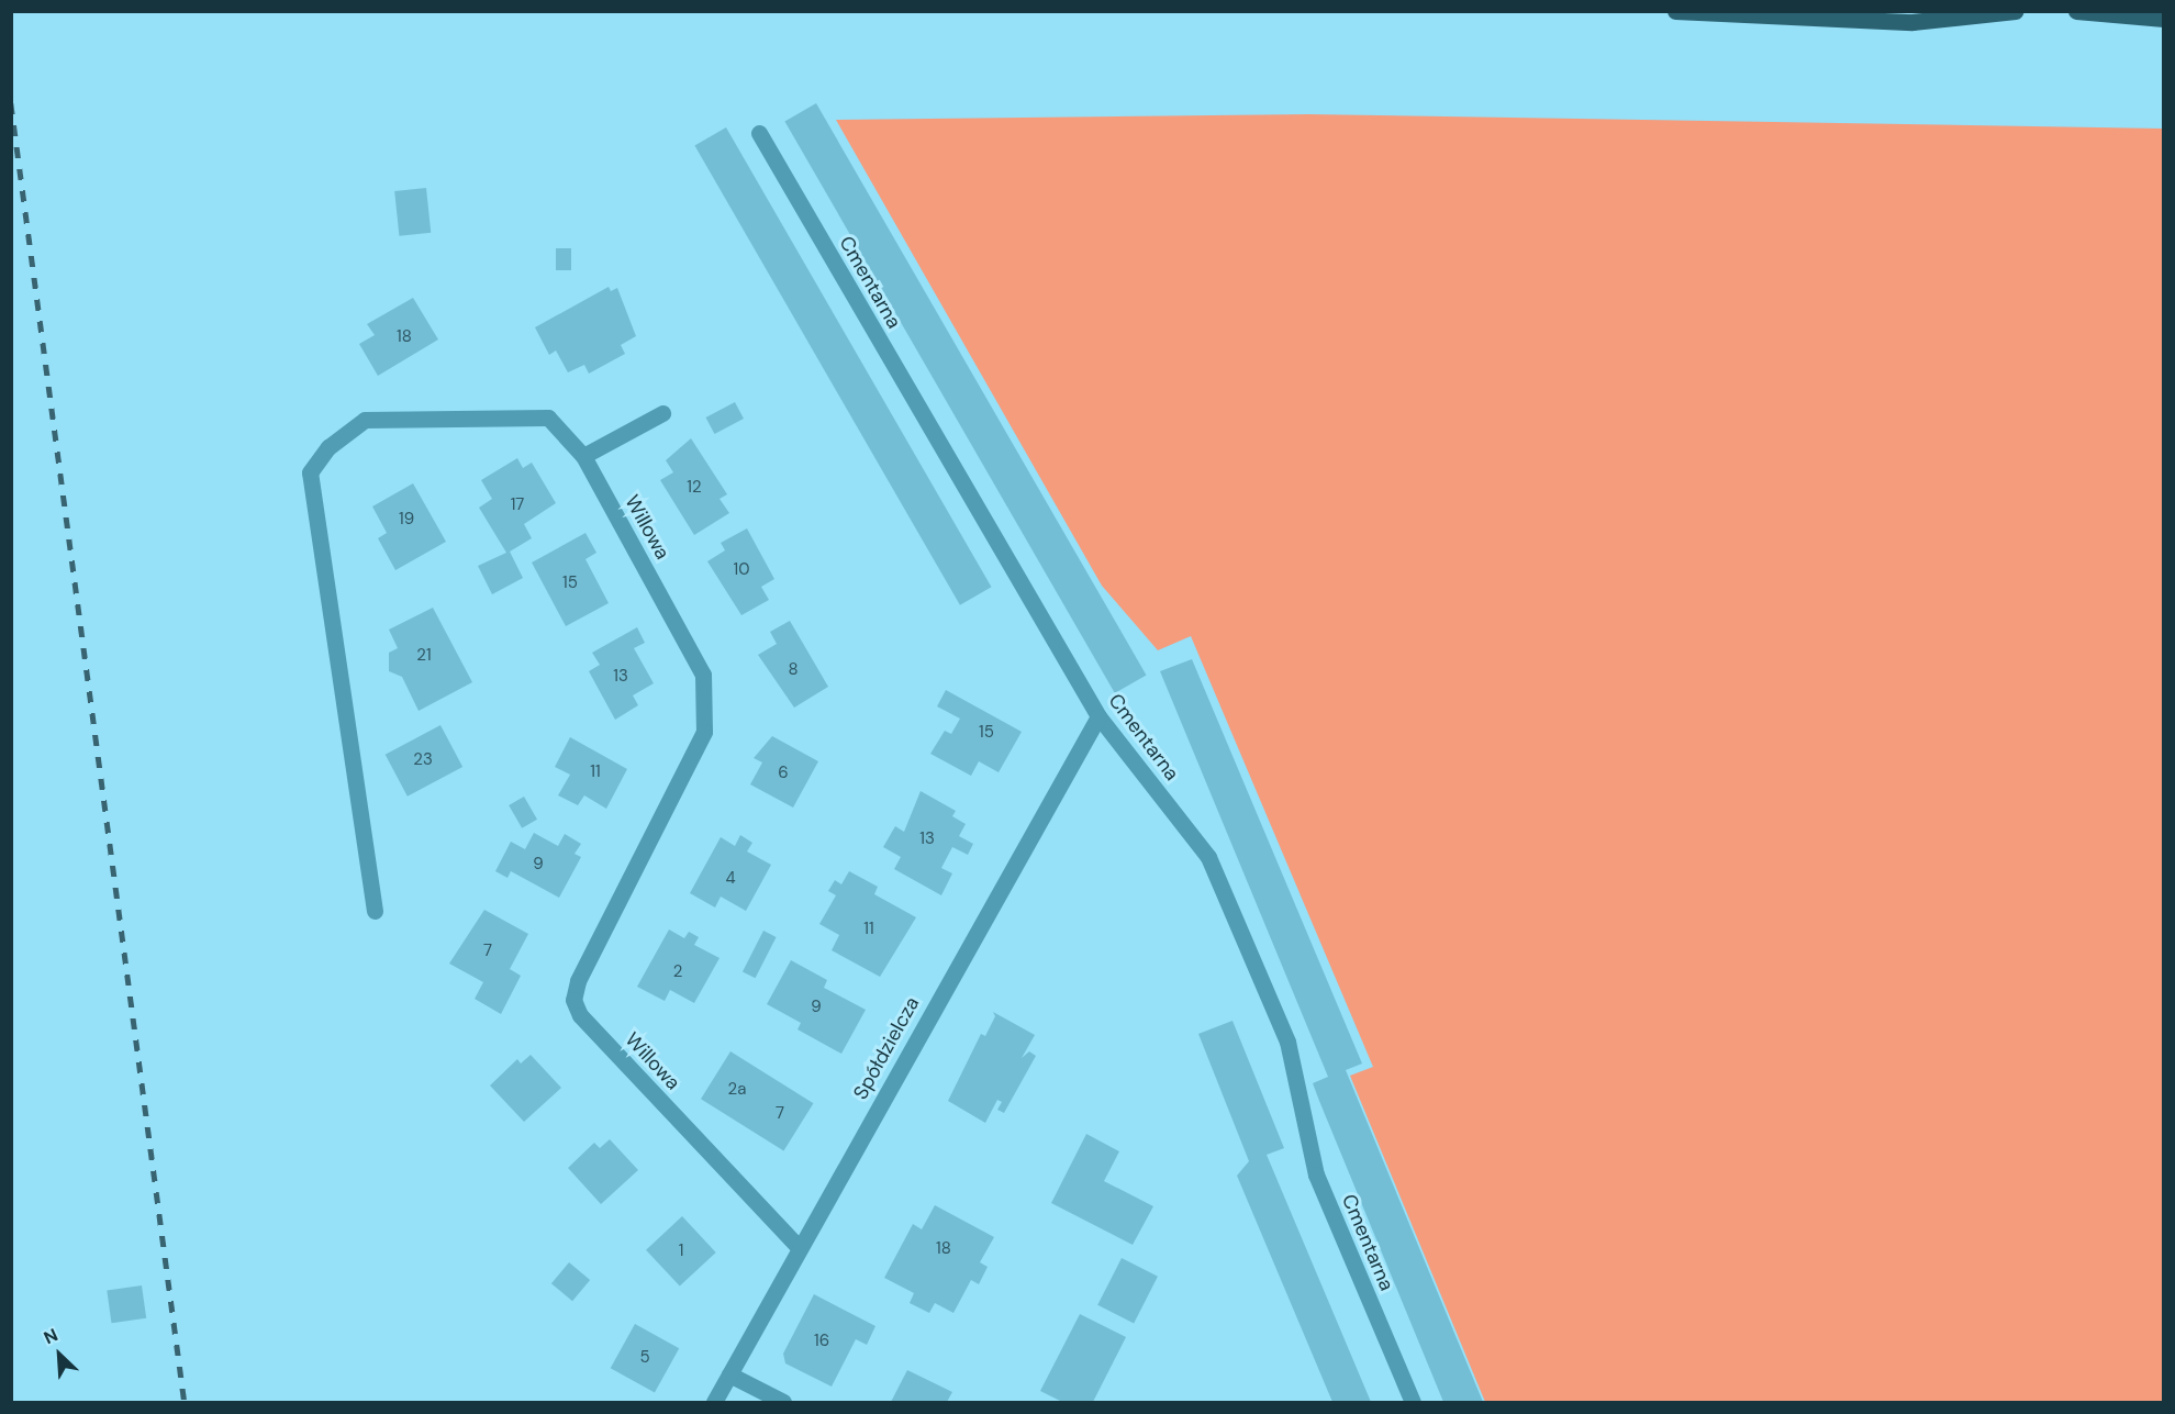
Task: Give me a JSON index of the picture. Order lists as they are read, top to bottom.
{
  "streets": {
    "street": ["Cmentarna", "Willowa", "Spółdzielcza"]
  },
  "crossings": [
    ["Cmentarna", "Spółdzielcza"],
    ["Willowa", "Spółdzielcza"]
  ],
  "house_numbers": [
    "18",
    "12",
    "17",
    "19",
    "10",
    "15",
    "21",
    "8",
    "13",
    "15",
    "23",
    "11",
    "6",
    "13",
    "9",
    "4",
    "11",
    "7",
    "2",
    "9",
    "2a",
    "7",
    "18",
    "1",
    "16",
    "5"
  ],
  "north": "top left"
}
